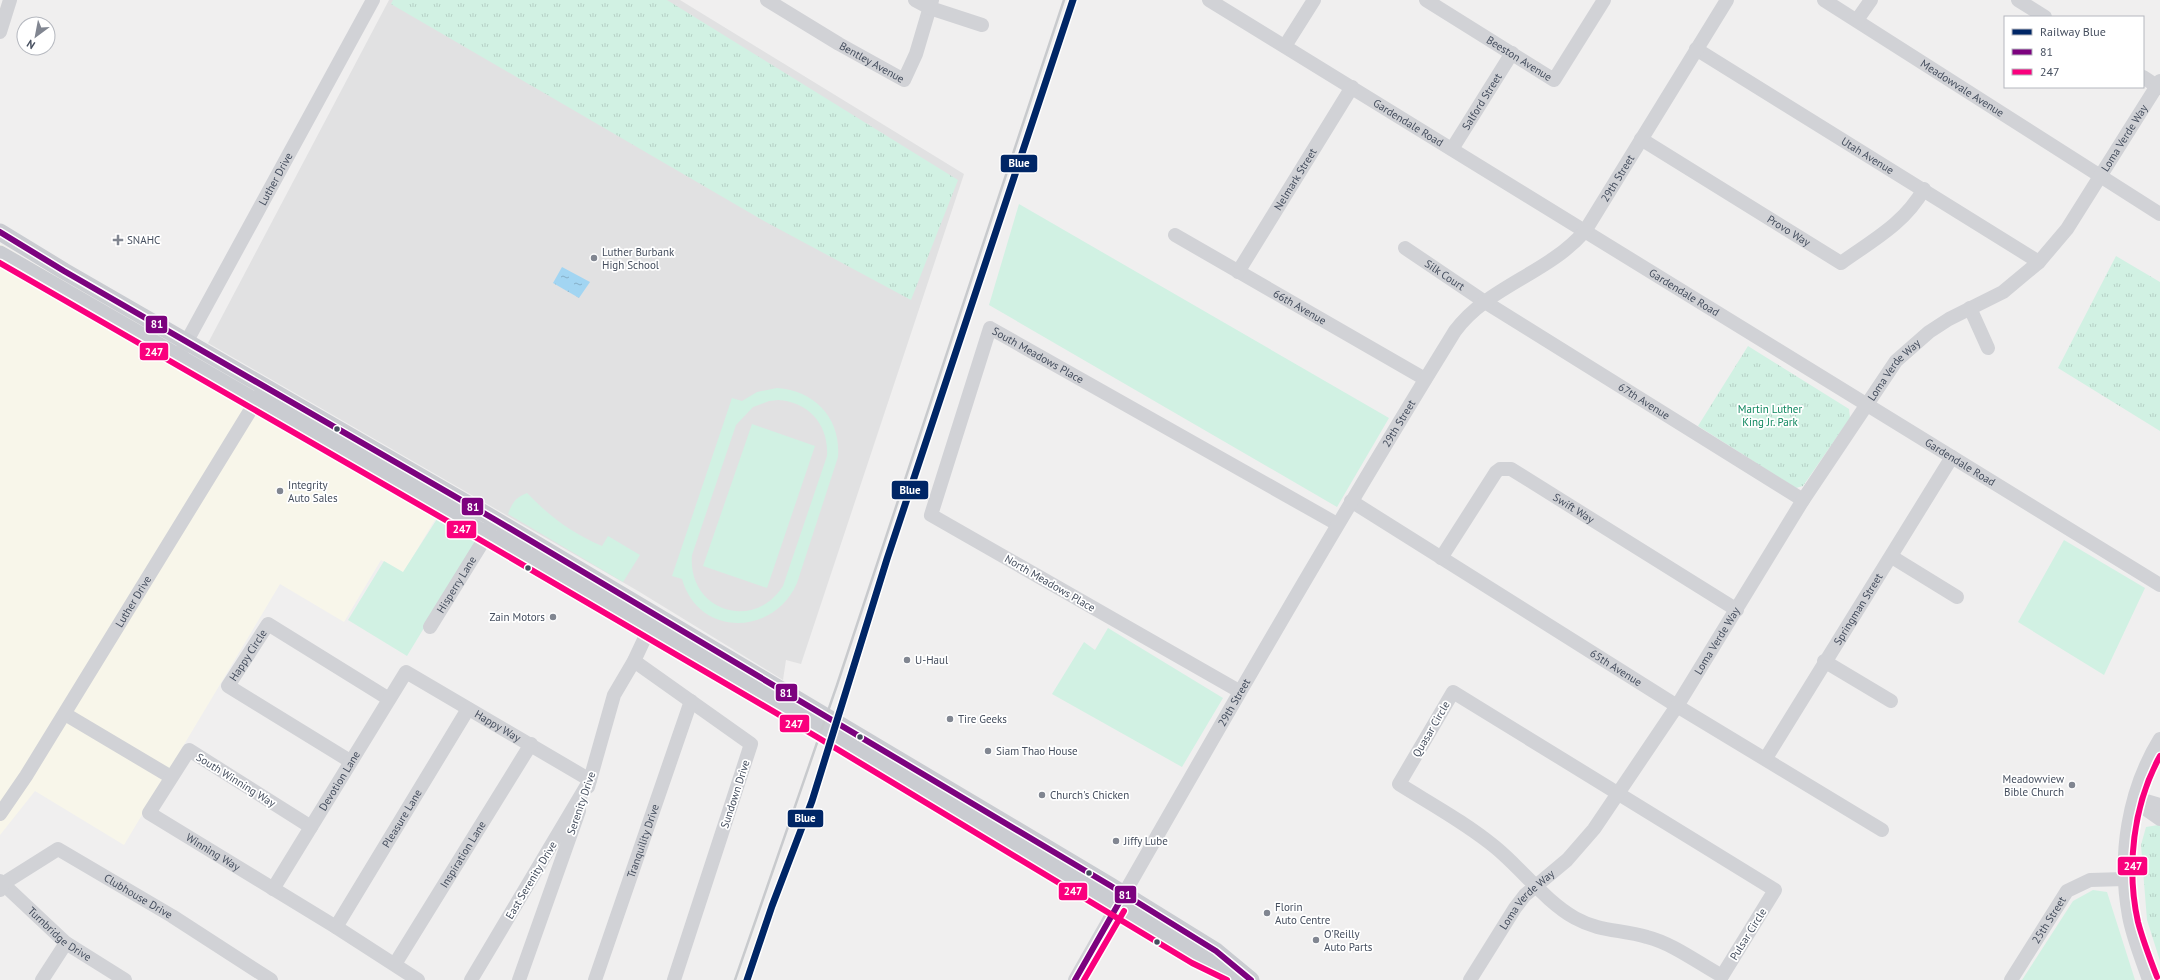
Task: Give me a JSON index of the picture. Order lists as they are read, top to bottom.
{
  "streets": {
    "street": [
      "Beeston Avenue",
      "Bentley Avenue",
      "Meadowvale Avenue",
      "Salford Street",
      "Gardendale Road",
      "Loma Verde Way",
      "Utah Avenue",
      "29th Street",
      "Luther Drive",
      "Nelmark Street",
      "Provo Way",
      "Silk Court",
      "66th Avenue",
      "South Meadows Place",
      "67th Avenue",
      "Swift Way",
      "North Meadows Place",
      "Hisperry Lane",
      "Springman Street",
      "Happy Circle",
      "65th Avenue",
      "Happy Way",
      "Quasar Circle",
      "South Winning Way",
      "Devotion Lane",
      "Sundown Drive",
      "Serenity Drive",
      "Pleasure Lane",
      "Tranquility Drive",
      "Winning Way",
      "Inspiration Lane",
      "East Serenity Drive",
      "Clubhouse Drive",
      "25th Street",
      "Turnbridge Drive",
      "Pulsar Circle"
    ]
  },
  "crossings": [
    ["Beeston Avenue", "Salford Street"],
    ["Meadowvale Avenue", "Loma Verde Way"],
    ["Salford Street", "Gardendale Road"],
    ["Gardendale Road", "Loma Verde Way"],
    ["Gardendale Road", "29th Street"],
    ["Gardendale Road", "Nelmark Street"],
    ["Gardendale Road", "Springman Street"],
    ["Loma Verde Way", "Utah Avenue"],
    ["Loma Verde Way", "67th Avenue"],
    ["Loma Verde Way", "Swift Way"],
    ["Loma Verde Way", "65th Avenue"],
    ["Loma Verde Way", "Quasar Circle"],
    ["Loma Verde Way", "Pulsar Circle"],
    ["Utah Avenue", "29th Street"],
    ["Utah Avenue", "Provo Way"],
    ["29th Street", "Provo Way"],
    ["29th Street", "Silk Court"],
    ["29th Street", "66th Avenue"],
    ["29th Street", "South Meadows Place"],
    ["29th Street", "67th Avenue"],
    ["29th Street", "North Meadows Place"],
    ["29th Street", "65th Avenue"],
    ["Nelmark Street", "66th Avenue"],
    ["Silk Court", "67th Avenue"],
    ["South Meadows Place", "North Meadows Place"],
    ["Swift Way", "65th Avenue"],
    ["Springman Street", "65th Avenue"],
    ["Happy Circle", "Devotion Lane"],
    ["Happy Way", "Devotion Lane"],
    ["Happy Way", "Serenity Drive"],
    ["Happy Way", "Pleasure Lane"],
    ["Happy Way", "Inspiration Lane"],
    ["Happy Way", "East Serenity Drive"],
    ["Quasar Circle", "Pulsar Circle"],
    ["South Winning Way", "Devotion Lane"],
    ["South Winning Way", "Winning Way"],
    ["Devotion Lane", "Winning Way"],
    ["Sundown Drive", "Serenity Drive"],
    ["Sundown Drive", "Tranquility Drive"],
    ["Serenity Drive", "East Serenity Drive"],
    ["Pleasure Lane", "Winning Way"],
    ["Winning Way", "Inspiration Lane"],
    ["Clubhouse Drive", "Turnbridge Drive"]
  ],
  "parks": ["Martin Luther King Jr. Park"],
  "places": {
    "health": ["SNAHC"],
    "other": [
      "Luther Burbank High School",
      "Integrity Auto Sales",
      "Zain Motors",
      "U-Haul",
      "Tire Geeks",
      "Siam Thao House",
      "Meadowview Bible Church",
      "Church's Chicken",
      "Jiffy Lube",
      "Florin Auto Centre",
      "O'Reilly Auto Parts"
    ]
  },
  "lines": ["rail line Blue", "transit line 81", "transit line 247"],
  "legend": ["Railway Blue", "81", "247"],
  "north": "bottom left"
}
